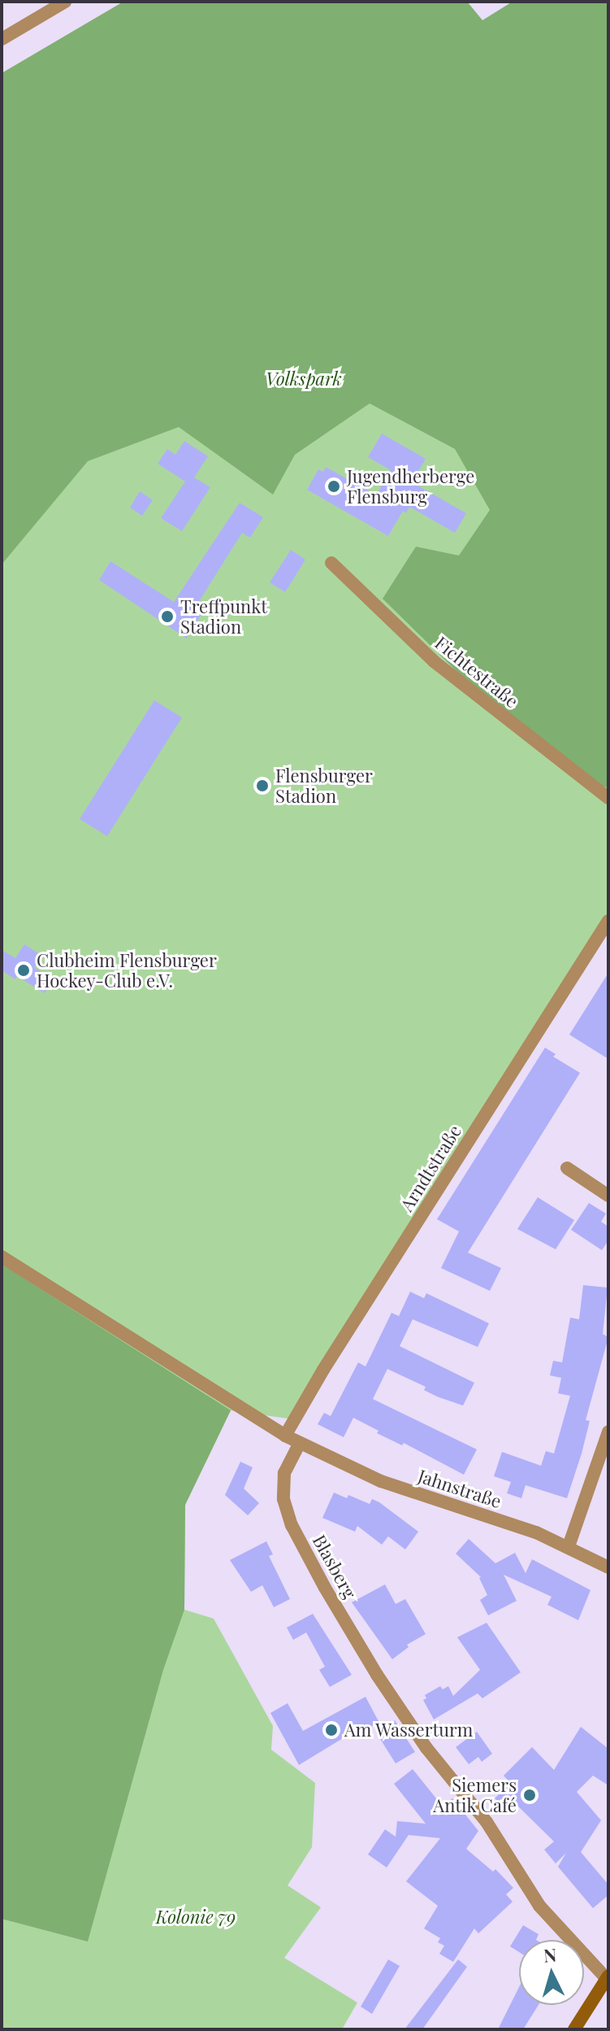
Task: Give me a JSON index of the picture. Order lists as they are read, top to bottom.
{
  "streets": {
    "street": [
      "Fichtestraße",
      "Arndtstraße",
      "Jahnstraße",
      "Blasberg"
    ]
  },
  "crossings": [
    ["Jahnstraße", "Blasberg"]
  ],
  "parks": ["Volkspark", "Kolonie 79"],
  "places": [
    "Jugendherberge Flensburg",
    "Treffpunkt Stadion",
    "Flensburger Stadion",
    "Clubheim Flensburger Hockey-Club e.V.",
    "Am Wasserturm",
    "Siemers Antik Café"
  ],
  "north": "top"
}
